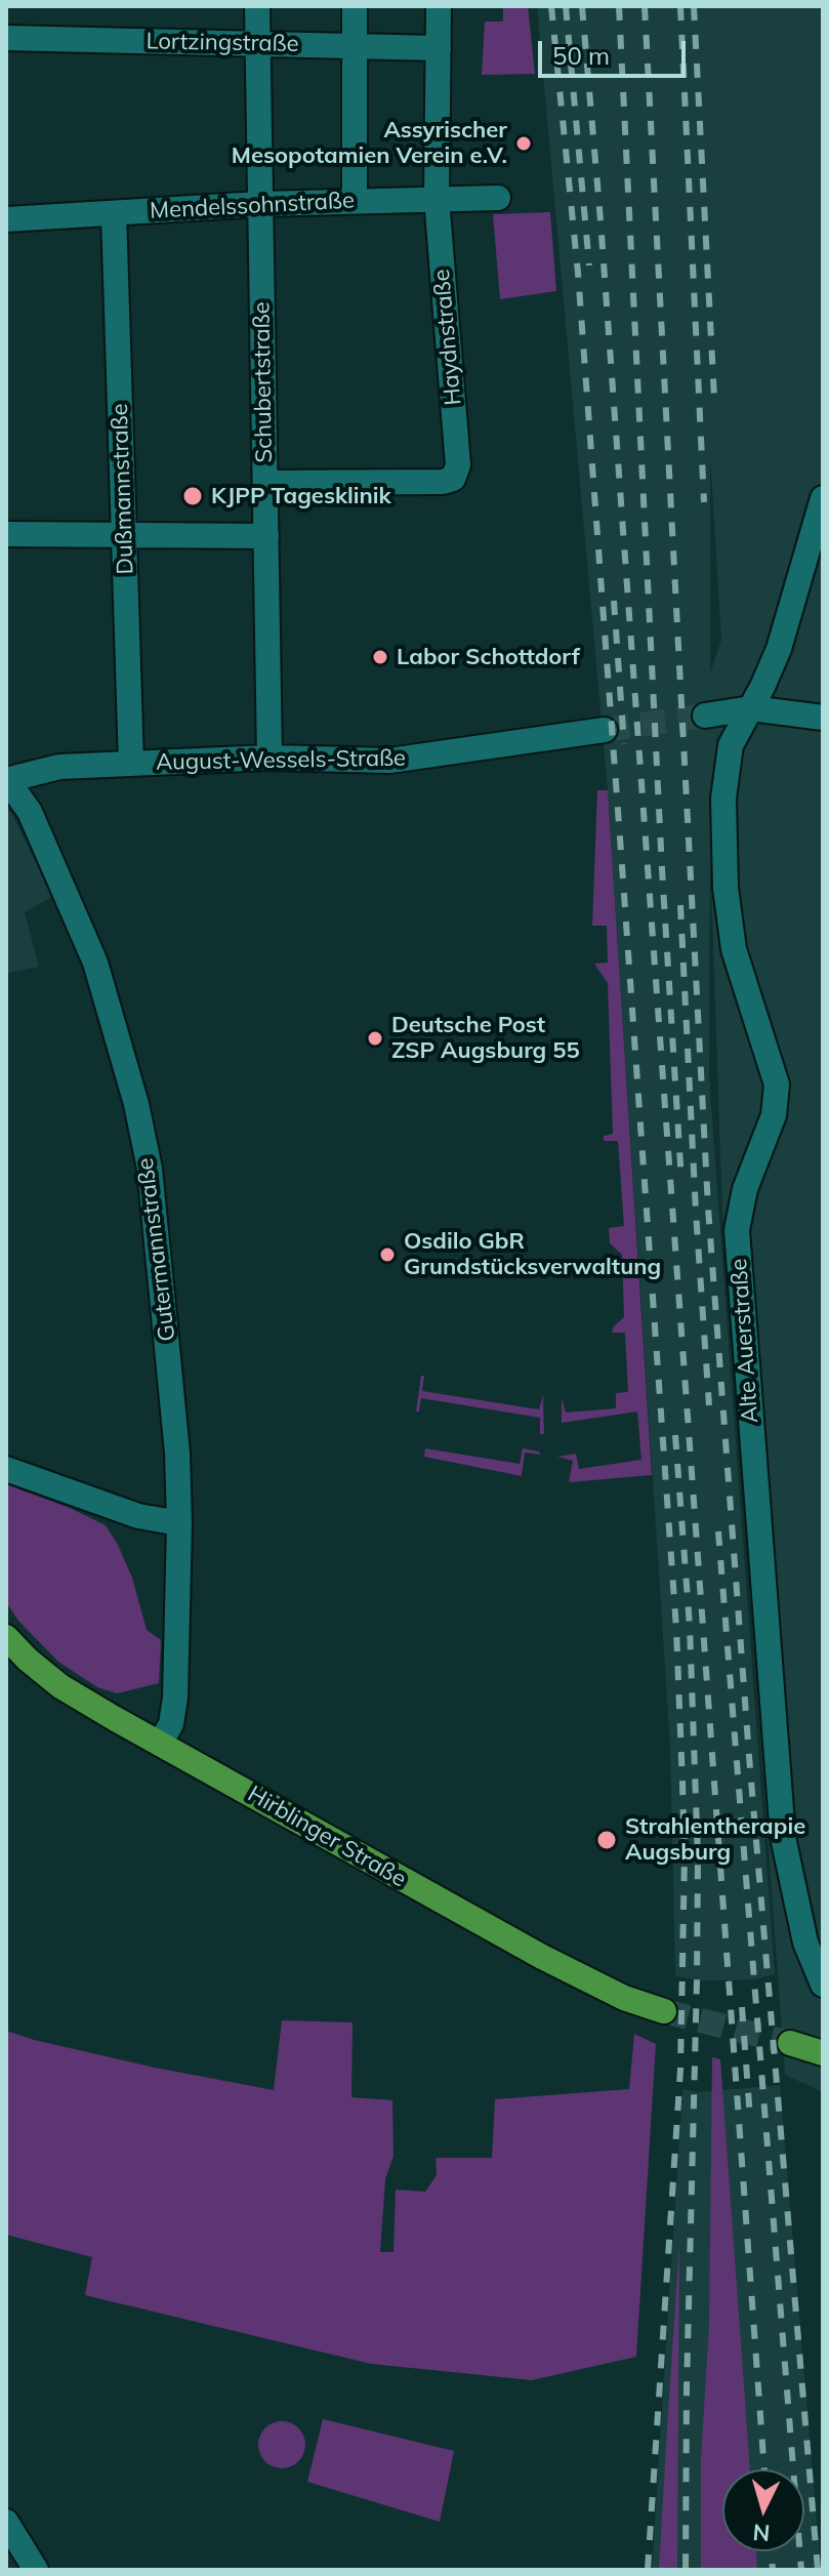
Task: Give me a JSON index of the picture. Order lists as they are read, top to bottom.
{
  "streets": {
    "main road": ["Hirblinger Straße"],
    "street": [
      "Lortzingstraße",
      "Mendelssohnstraße",
      "Haydnstraße",
      "Schubertstraße",
      "Dußmannstraße",
      "August-Wessels-Straße",
      "Gutermannstraße",
      "Alte Auerstraße"
    ]
  },
  "crossings": [
    ["Lortzingstraße", "Haydnstraße"],
    ["Lortzingstraße", "Schubertstraße"],
    ["Mendelssohnstraße", "Haydnstraße"],
    ["Mendelssohnstraße", "Schubertstraße"],
    ["Mendelssohnstraße", "Dußmannstraße"],
    ["Haydnstraße", "Schubertstraße"],
    ["Schubertstraße", "August-Wessels-Straße"],
    ["Dußmannstraße", "August-Wessels-Straße"],
    ["August-Wessels-Straße", "Gutermannstraße"],
    ["Gutermannstraße", "Hirblinger Straße"]
  ],
  "places": [
    "Assyrischer Mesopotamien Verein e.V.",
    "KJPP Tagesklinik",
    "Labor Schottdorf",
    "Deutsche Post ZSP Augsburg 55",
    "Osdilo GbR Grundstücksverwaltung",
    "Strahlentherapie Augsburg"
  ],
  "scale_bar": "50 m",
  "north": "bottom"
}
